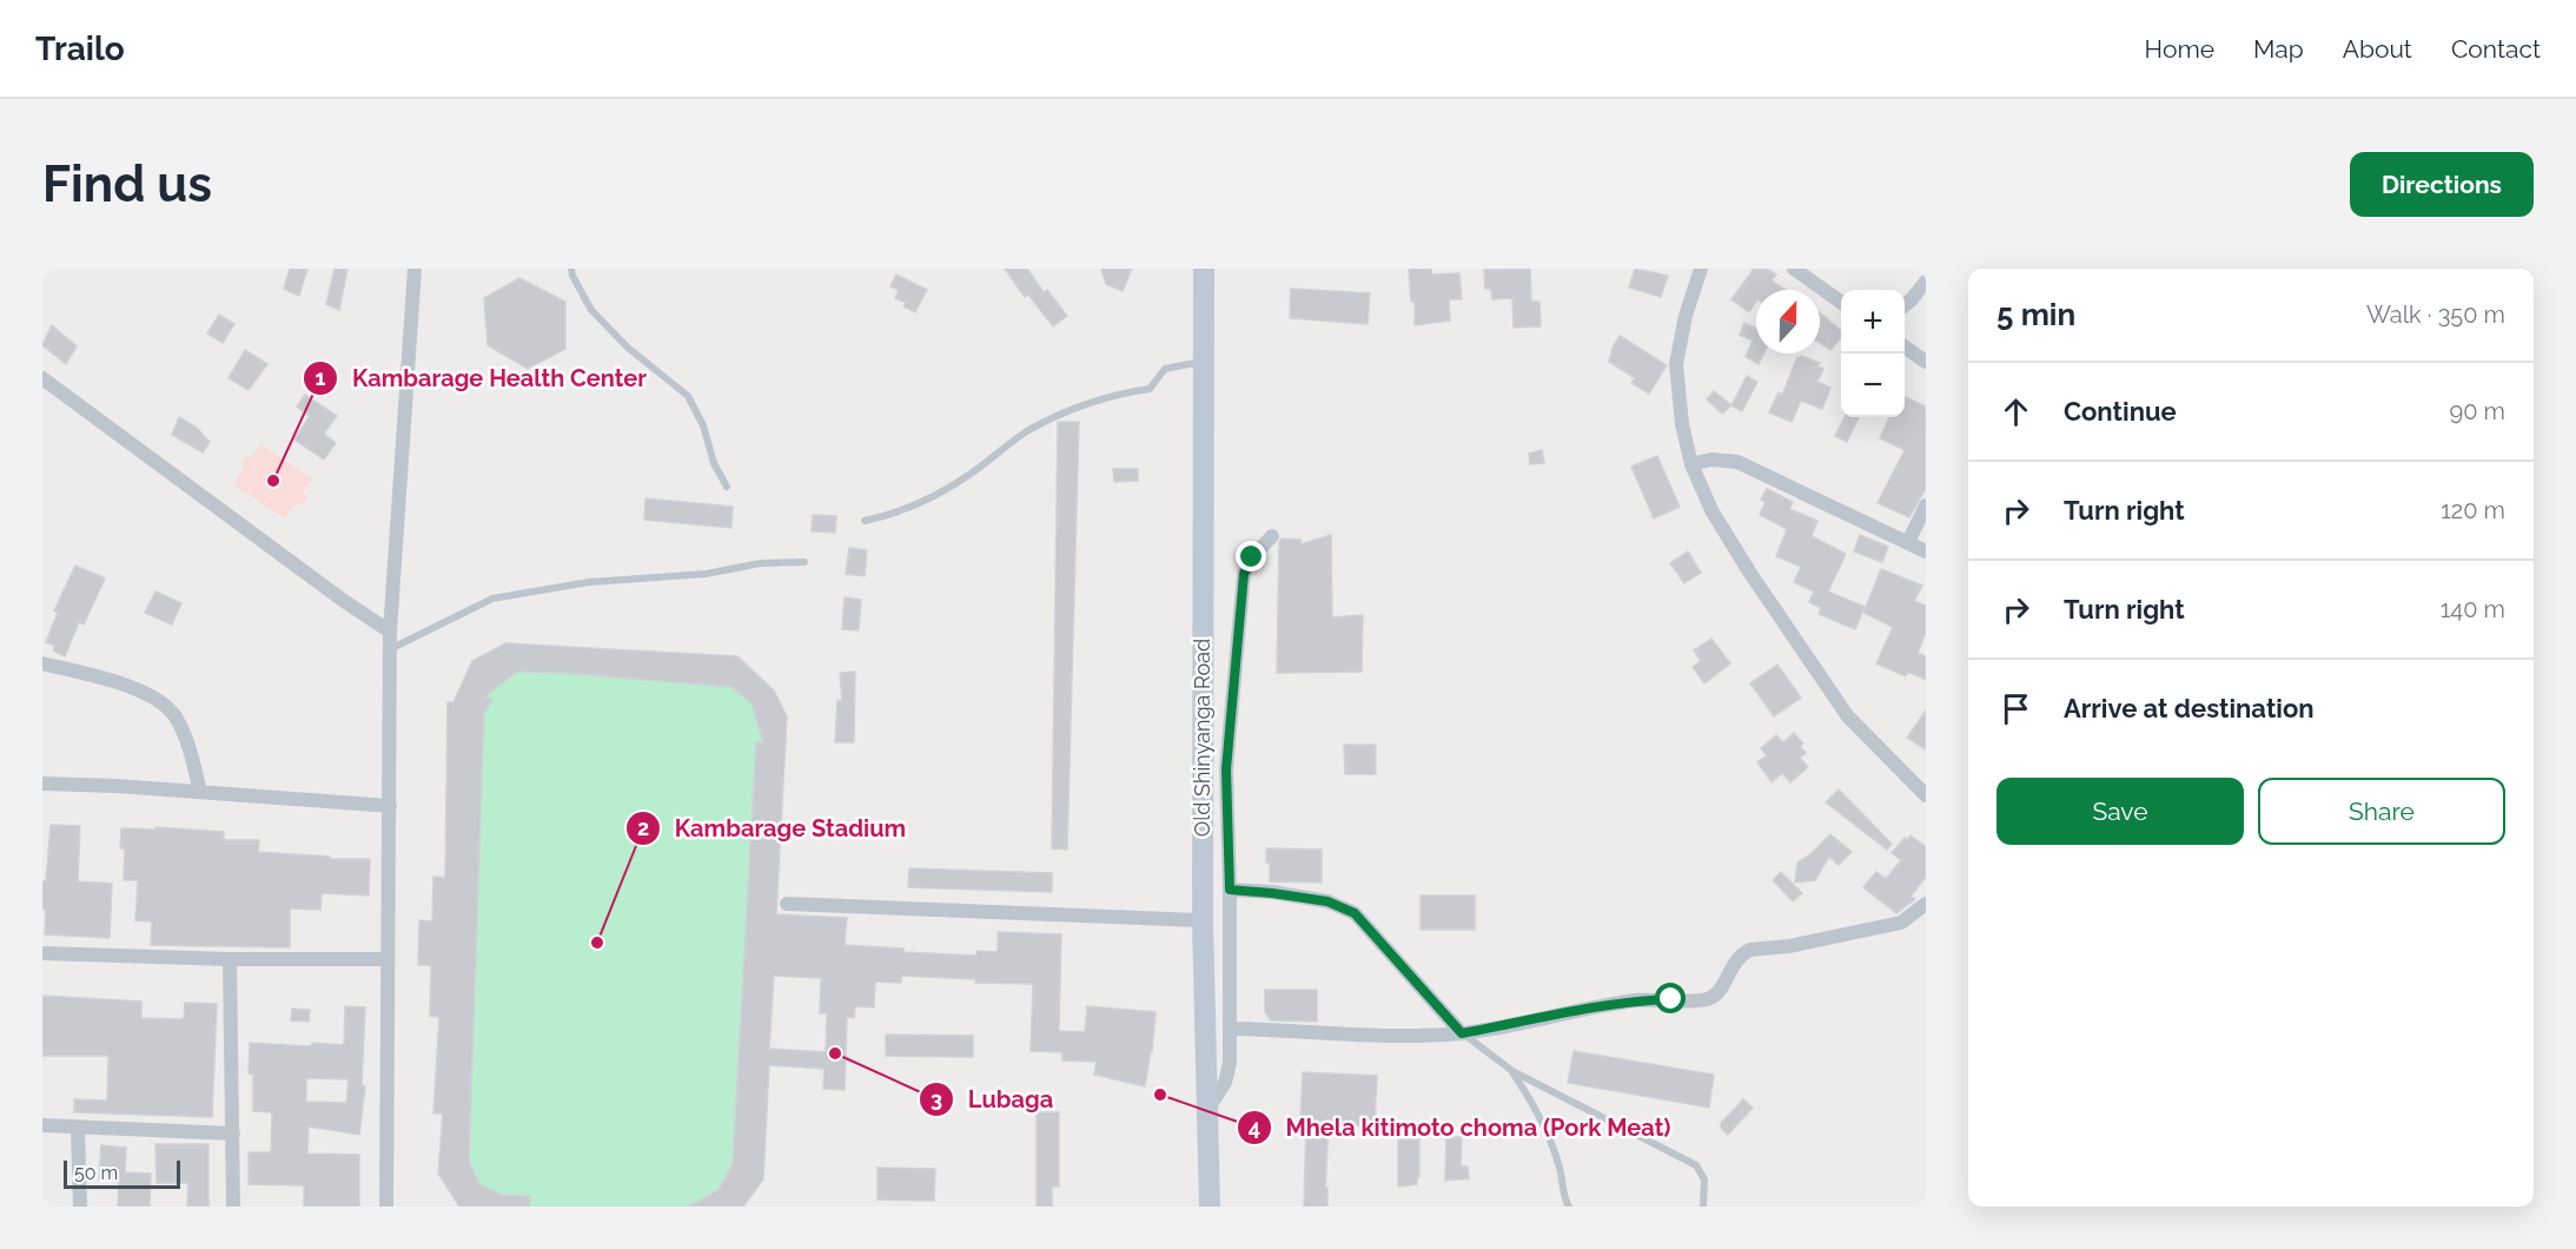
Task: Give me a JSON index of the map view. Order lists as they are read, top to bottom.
{
  "streets": {
    "main road": ["Old Shinyanga Road"]
  },
  "places": [
    "Kambarage Health Center",
    "Kambarage Stadium",
    "Lubaga",
    "Mhela kitimoto choma (Pork Meat)"
  ],
  "scale_bar": "50 m",
  "north": "top",
  "page": {
    "header": "Trailo",
    "nav": [
      "Home",
      "Map",
      "About",
      "Contact"
    ],
    "buttons": [
      "Directions",
      ["Save", "Share"]
    ],
    "title": "Find us",
    "heading": ["5 min", "Walk · 350 m"],
    "map_buttons": ["+", "−"],
    "list": [
      ["Continue", "90 m"],
      ["Turn right", "120 m"],
      ["Turn right", "140 m"],
      "Arrive at destination"
    ],
    "scale": "50 m"
  }
}
